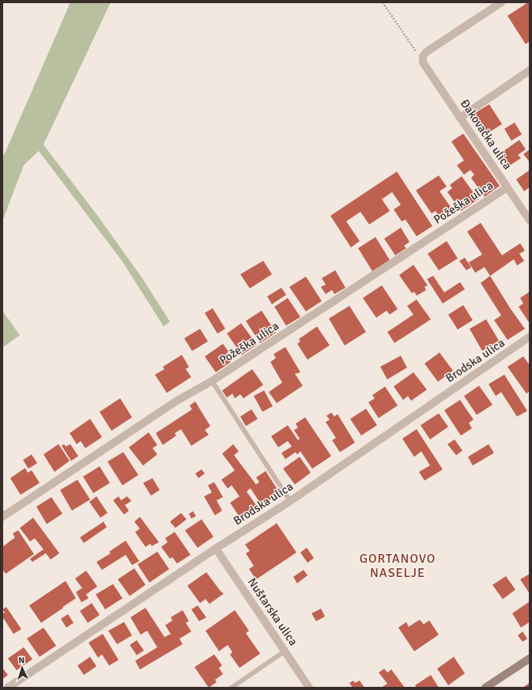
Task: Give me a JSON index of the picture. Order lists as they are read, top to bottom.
{
  "streets": {
    "street": [
      "Đakovačka ulica",
      "Požeška ulica",
      "Brodska ulica",
      "Nuštarska ulica"
    ]
  },
  "crossings": [
    ["Đakovačka ulica", "Požeška ulica"],
    ["Brodska ulica", "Nuštarska ulica"]
  ],
  "districts": ["GORTANOVO NASELJE"],
  "north": "top"
}
